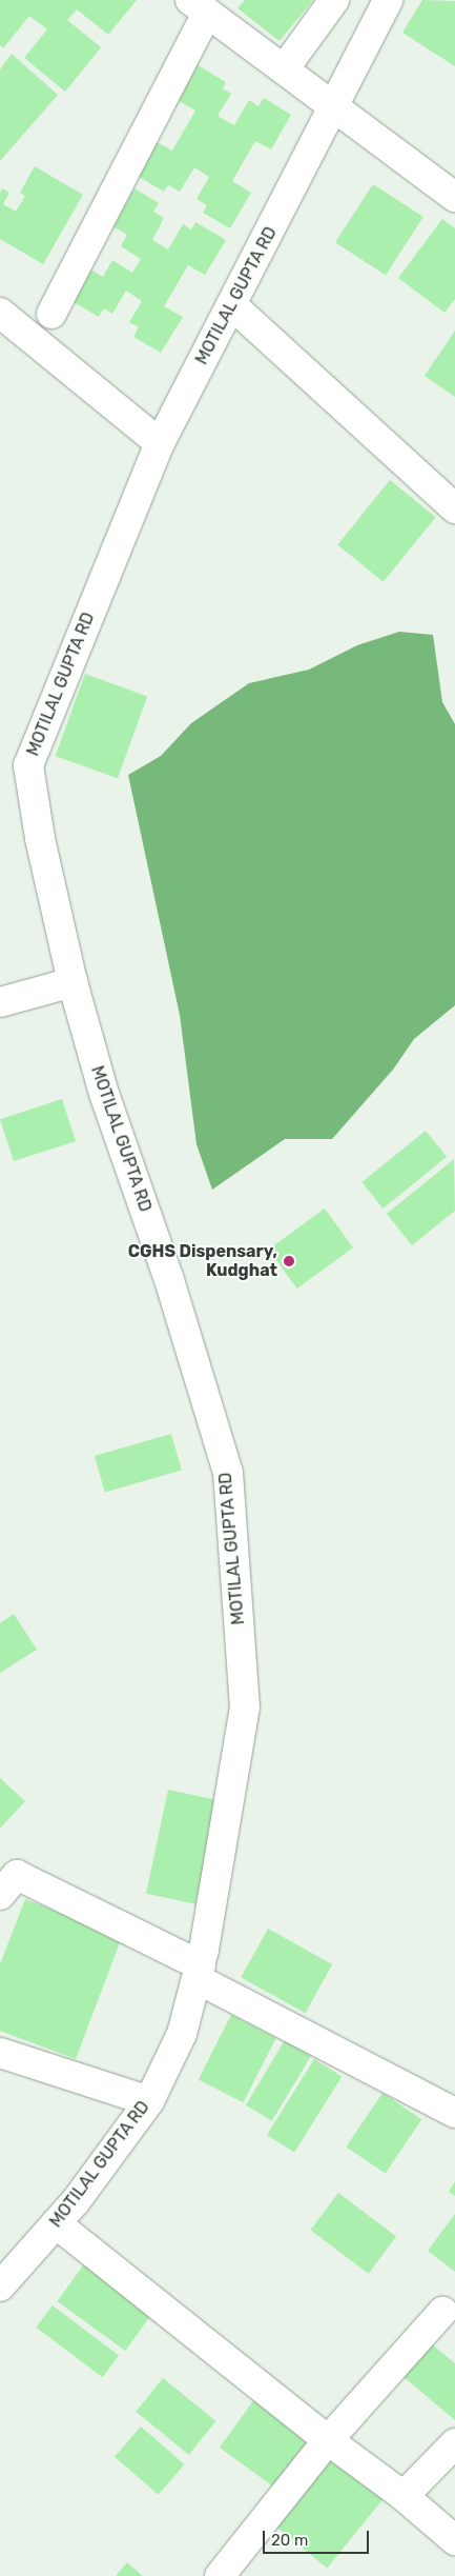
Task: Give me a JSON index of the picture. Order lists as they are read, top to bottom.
{
  "streets": {
    "street": ["MOTILAL GUPTA RD"]
  },
  "places": ["CGHS Dispensary, Kudghat"],
  "scale_bar": "20 m"
}
